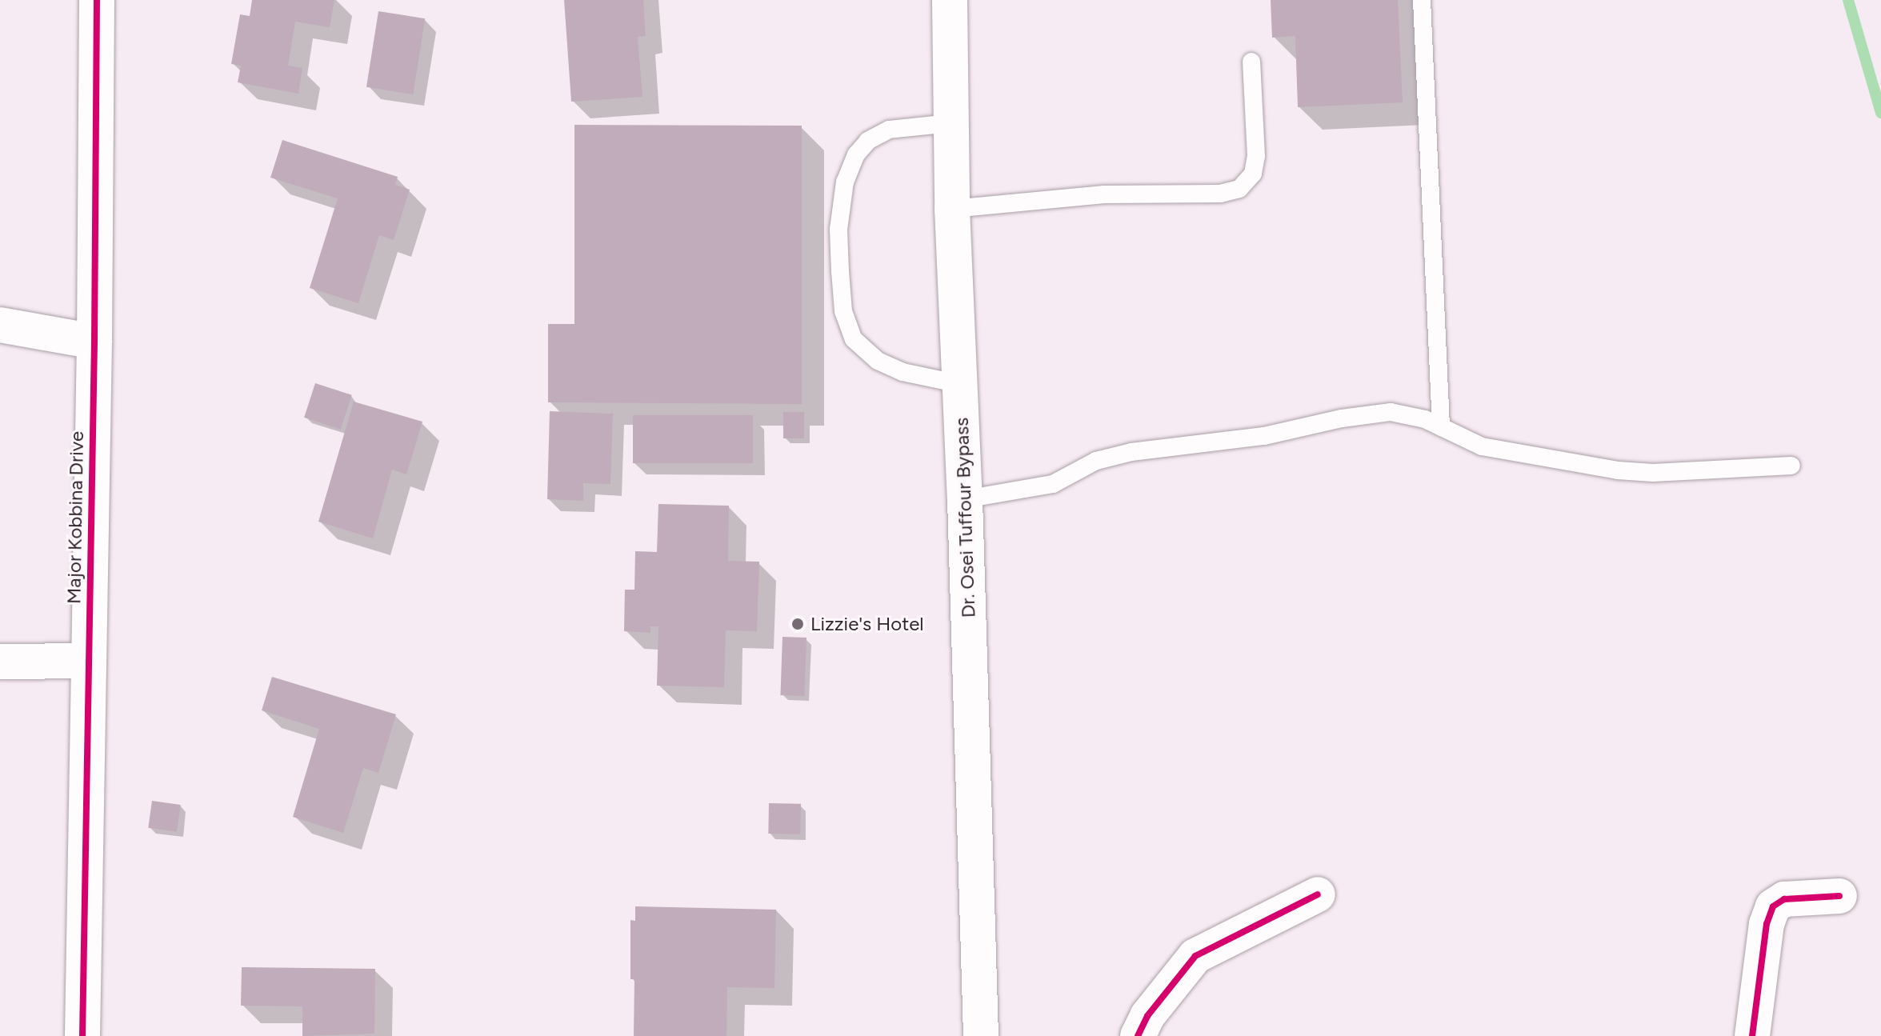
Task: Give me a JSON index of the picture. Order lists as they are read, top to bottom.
{
  "streets": {
    "main road": ["Major Kobbina Drive", "Dr. Osei Tuffour Bypass"]
  },
  "places": ["Lizzie's Hotel"]
}
